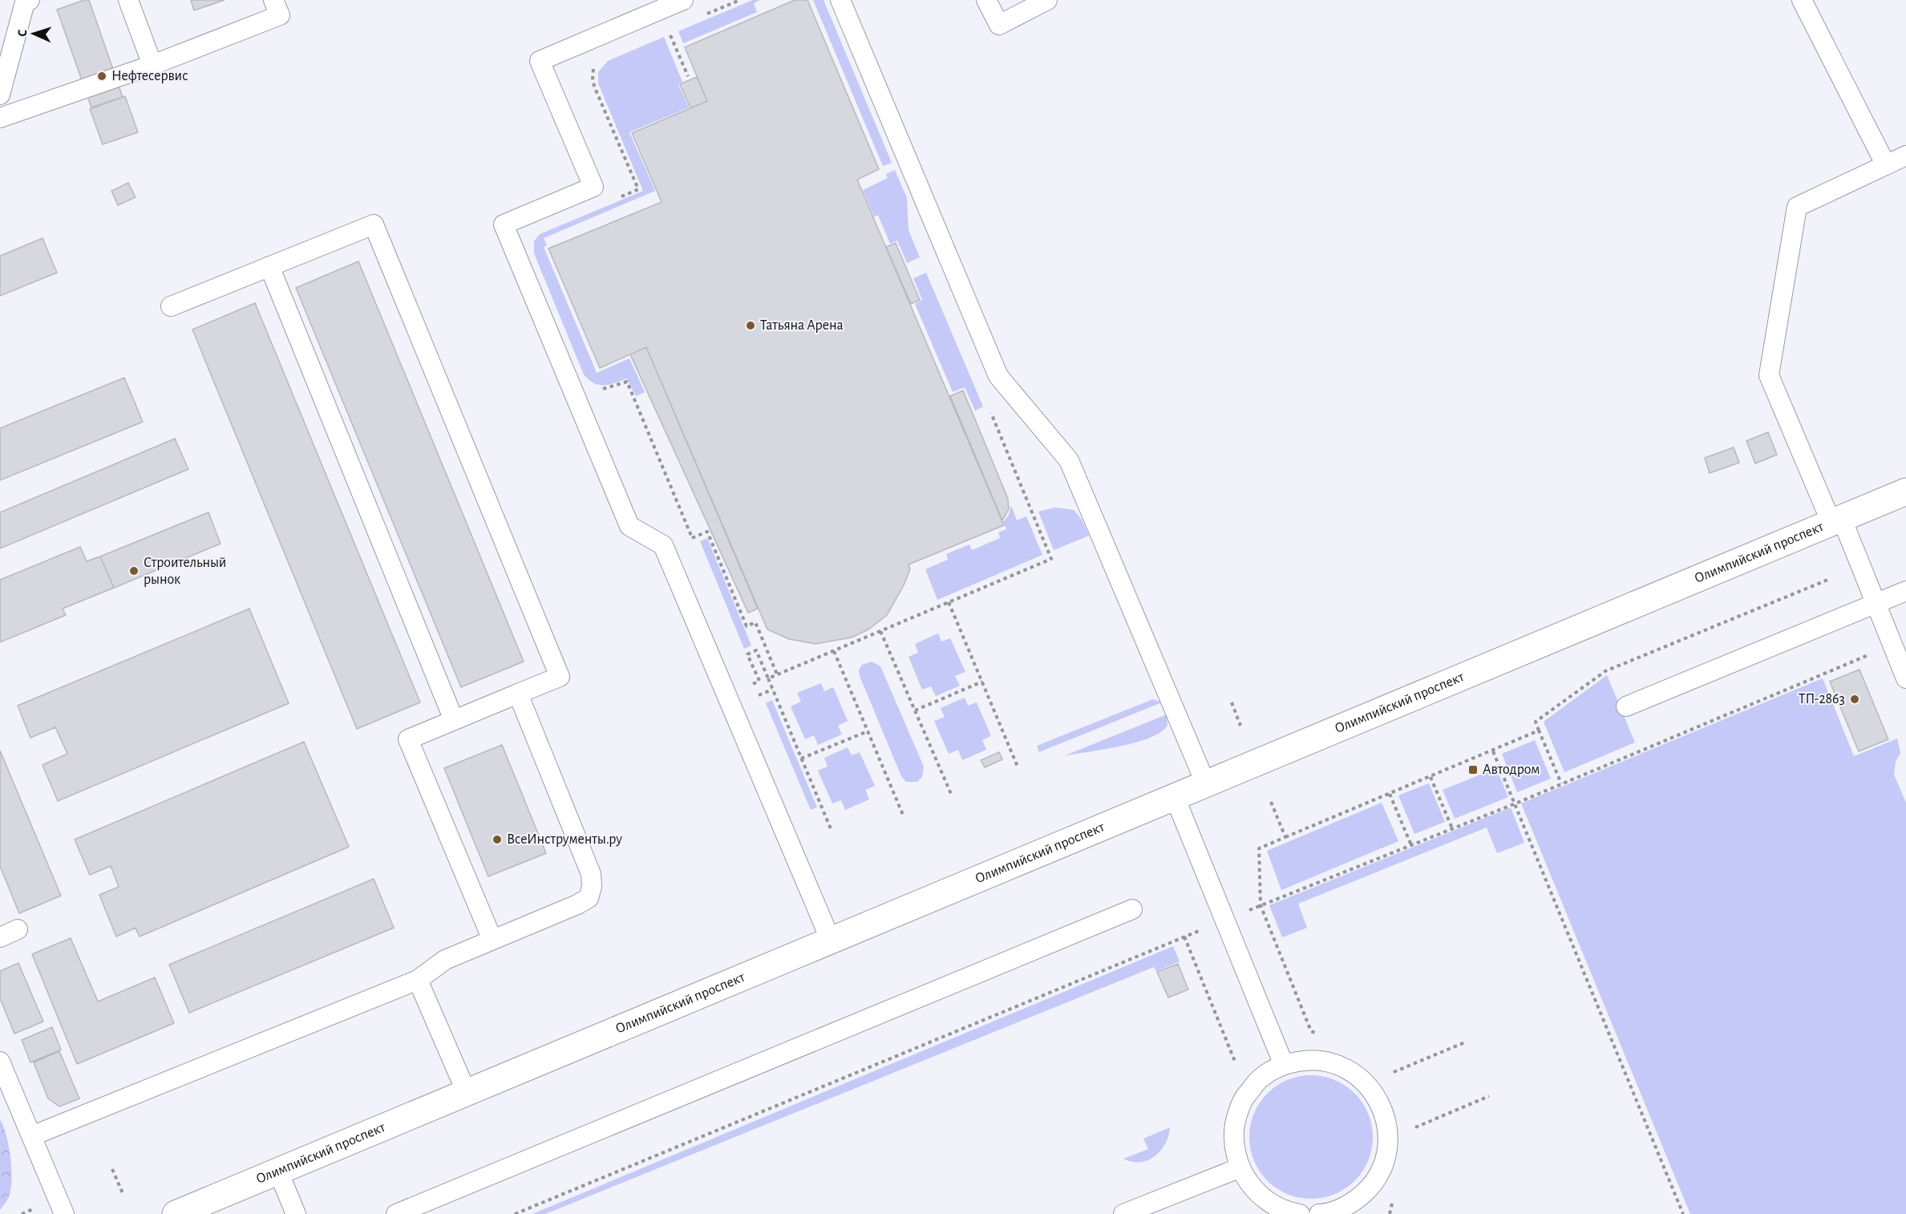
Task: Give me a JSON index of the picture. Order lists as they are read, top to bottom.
{
  "streets": {
    "street": ["Олимпийский проспект"]
  },
  "places": {
    "other": [
      "Нефтесервис",
      "Татьяна Арена",
      "Строительный рынок",
      "ТП-2863",
      "ВсеИнструменты.ру"
    ],
    "transit": ["Автодром"]
  },
  "north": "left"
}
